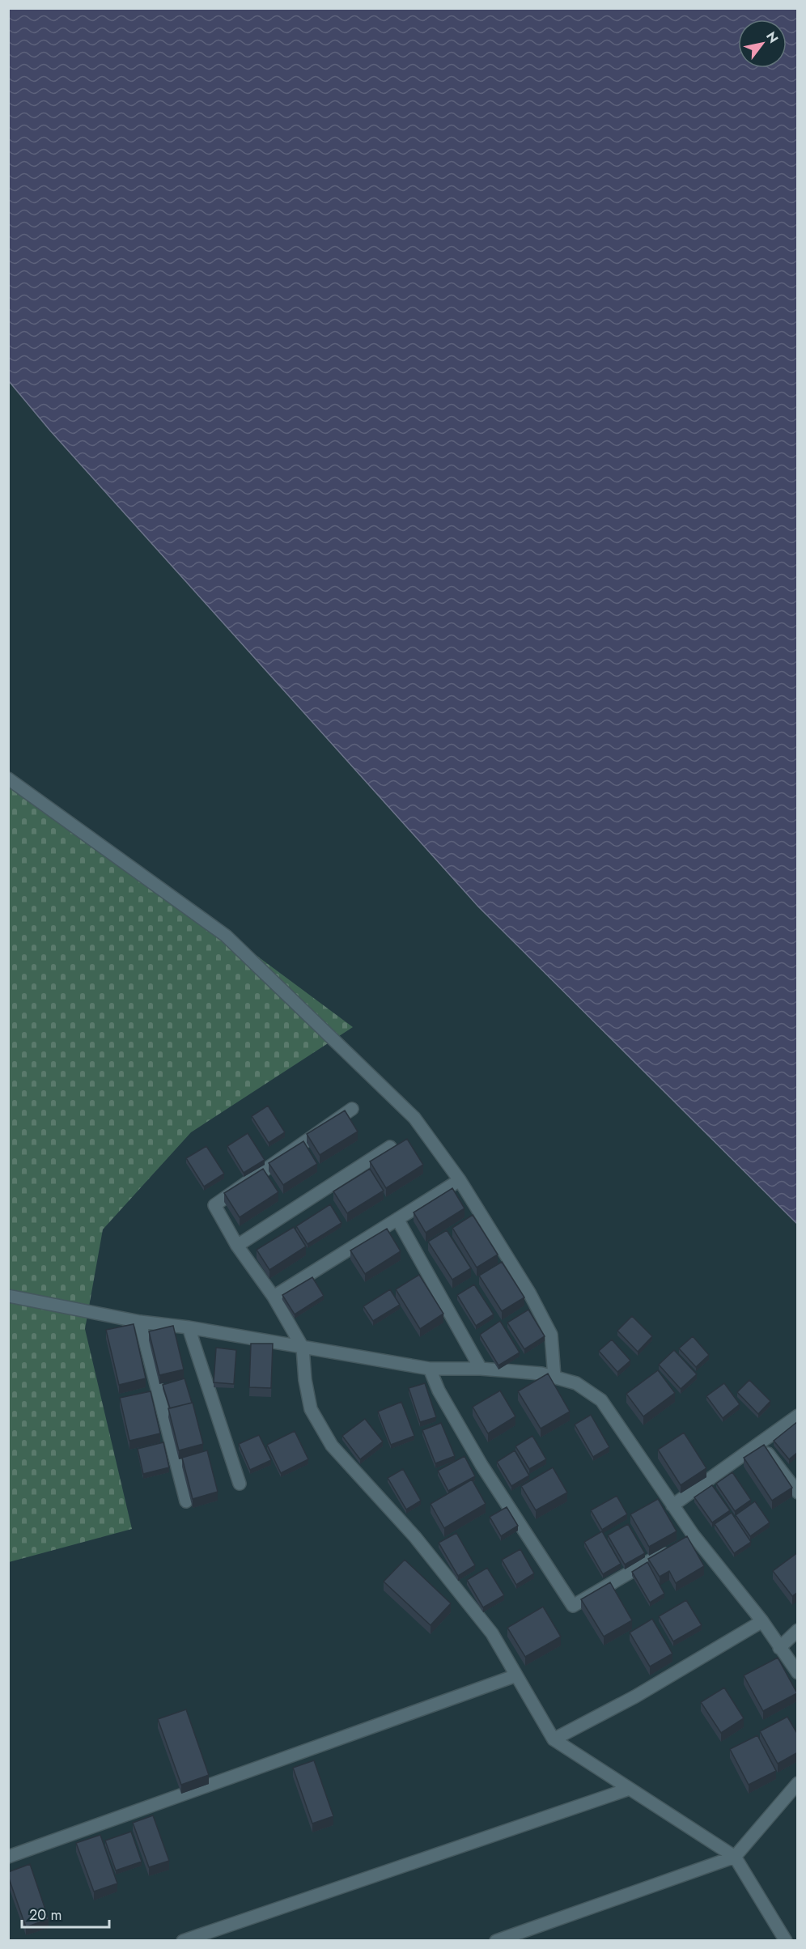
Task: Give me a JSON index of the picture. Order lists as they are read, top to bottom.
{
  "scale_bar": "20 m",
  "north": "top right"
}
